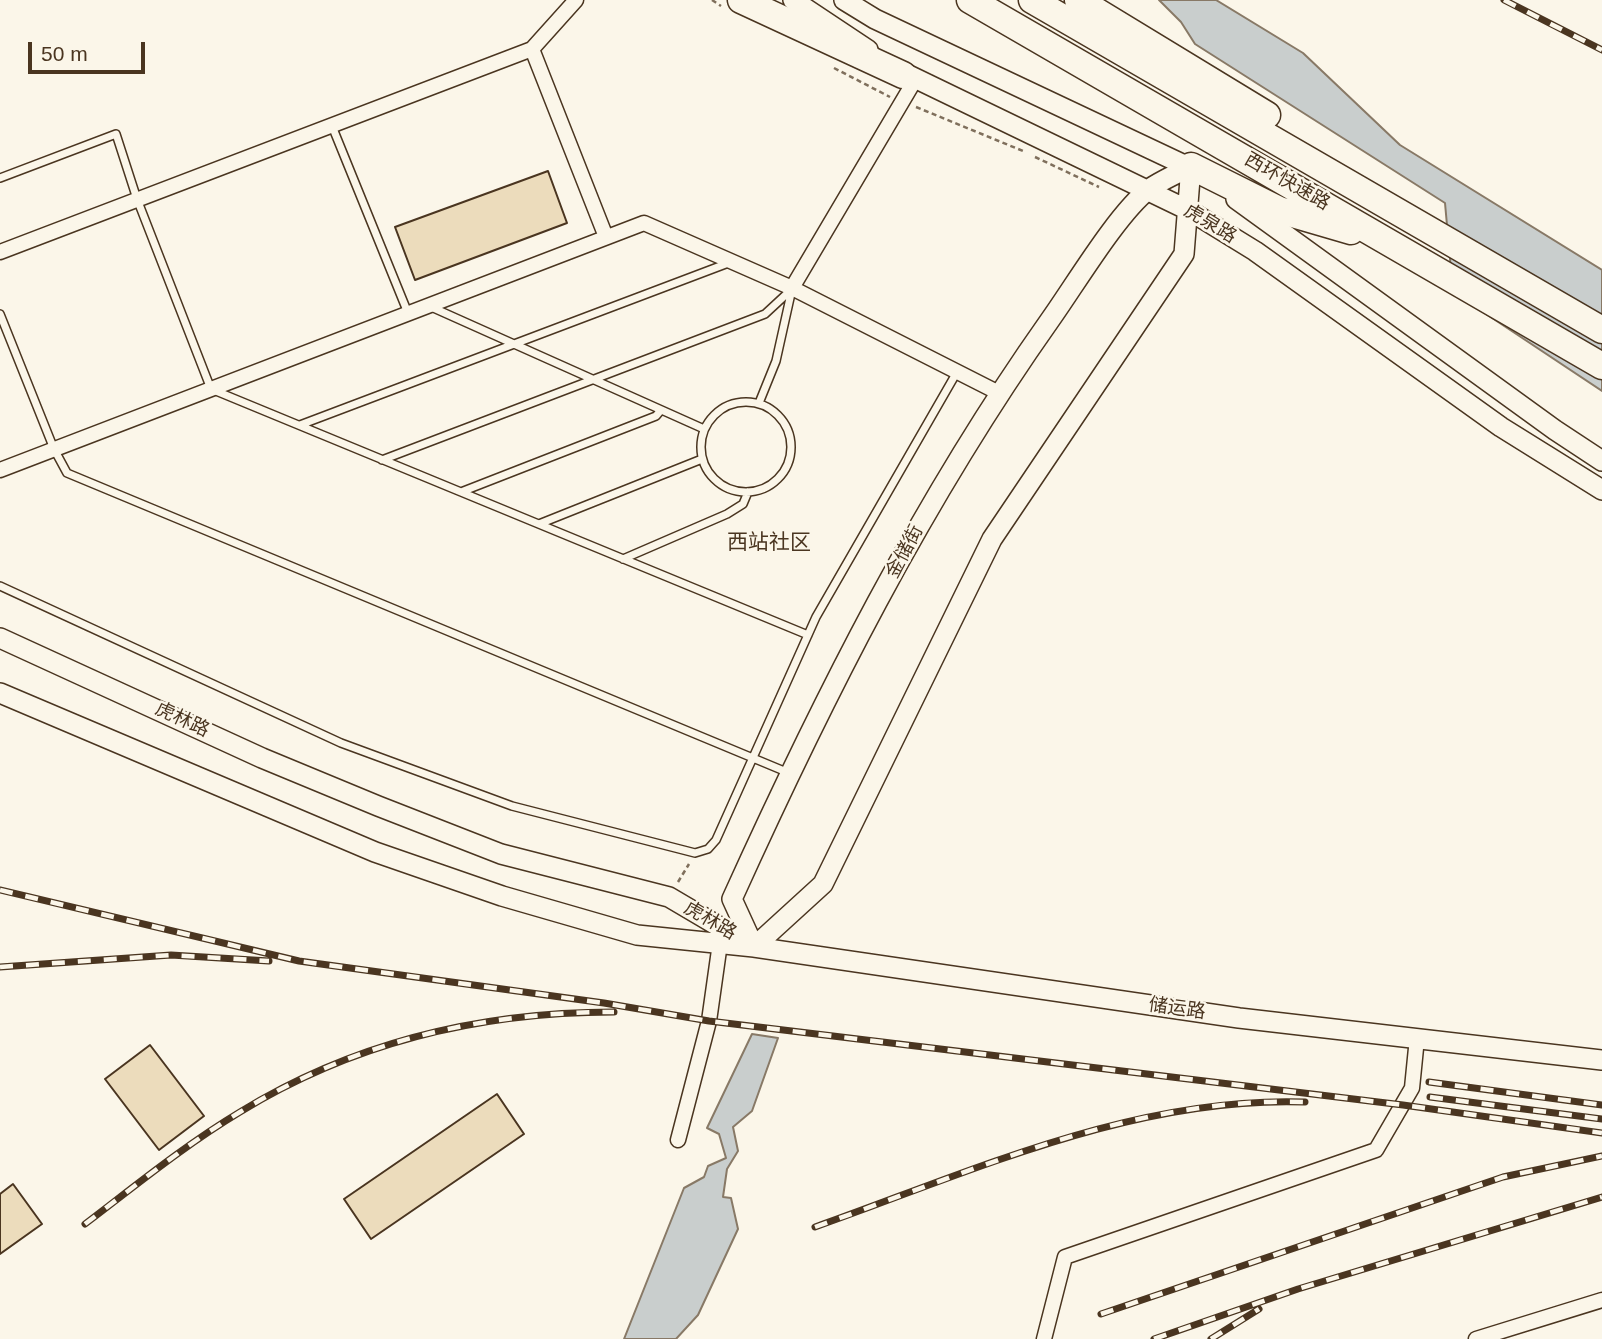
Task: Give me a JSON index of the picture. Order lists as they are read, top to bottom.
{
  "streets": {
    "highway": ["西环快速路"],
    "street": [
      "虎泉路",
      "金储街",
      "虎林路",
      "储运路"
    ]
  },
  "crossings": [
    ["虎泉路", "金储街"],
    ["金储街", "虎林路"],
    ["金储街", "储运路"],
    ["虎林路", "储运路"]
  ],
  "districts": ["西站社区"],
  "scale_bar": "50 m"
}
